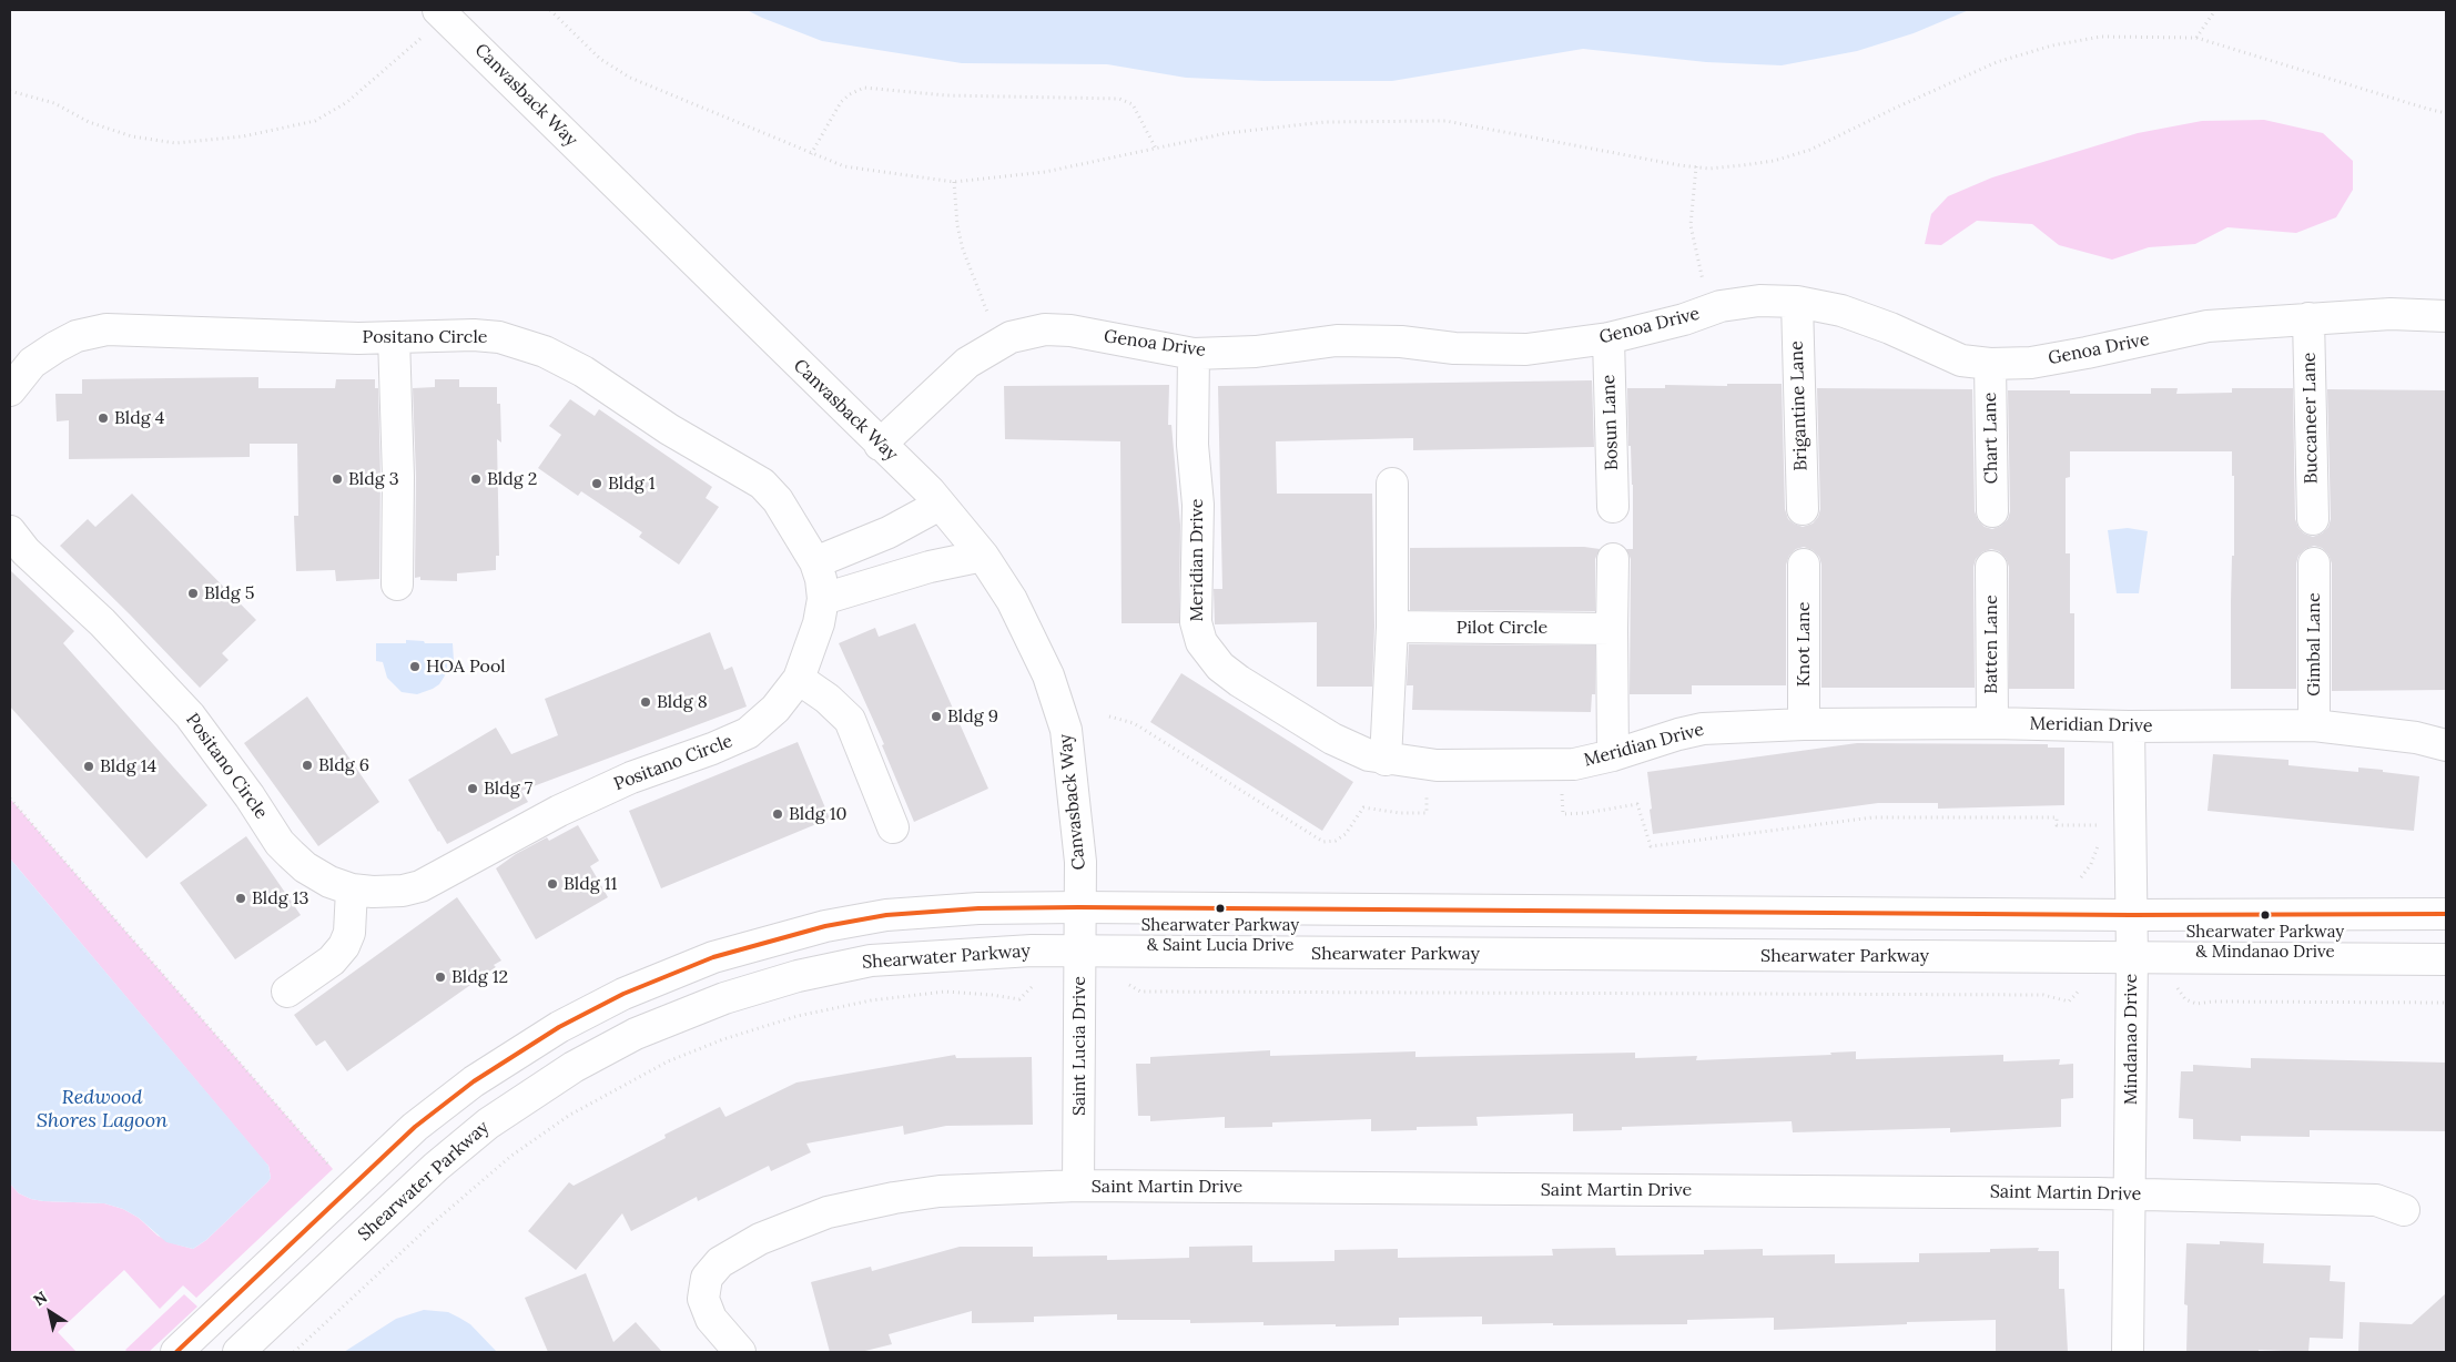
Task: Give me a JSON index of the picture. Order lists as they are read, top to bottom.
{
  "streets": {
    "street": [
      "Canvasback Way",
      "Genoa Drive",
      "Positano Circle",
      "Brigantine Lane",
      "Buccaneer Lane",
      "Bosun Lane",
      "Chart Lane",
      "Meridian Drive",
      "Pilot Circle",
      "Knot Lane",
      "Batten Lane",
      "Gimbal Lane",
      "Shearwater Parkway",
      "Mindanao Drive",
      "Saint Lucia Drive",
      "Saint Martin Drive"
    ]
  },
  "crossings": [
    ["Canvasback Way", "Genoa Drive"],
    ["Canvasback Way", "Saint Lucia Drive"],
    ["Genoa Drive", "Brigantine Lane"],
    ["Genoa Drive", "Buccaneer Lane"],
    ["Genoa Drive", "Bosun Lane"],
    ["Genoa Drive", "Chart Lane"],
    ["Genoa Drive", "Meridian Drive"],
    ["Meridian Drive", "Knot Lane"],
    ["Meridian Drive", "Batten Lane"],
    ["Meridian Drive", "Gimbal Lane"],
    ["Meridian Drive", "Mindanao Drive"],
    ["Shearwater Parkway", "Mindanao Drive"],
    ["Shearwater Parkway", "Saint Lucia Drive"],
    ["Mindanao Drive", "Saint Martin Drive"],
    ["Saint Lucia Drive", "Saint Martin Drive"]
  ],
  "water": ["Redwood Shores Lagoon"],
  "places": [
    "Bldg 4",
    "Bldg 3",
    "Bldg 2",
    "Bldg 1",
    "Bldg 5",
    "HOA Pool",
    "Bldg 8",
    "Bldg 9",
    "Bldg 6",
    "Bldg 14",
    "Bldg 7",
    "Bldg 10",
    "Bldg 11",
    "Bldg 13",
    "Shearwater Parkway & Saint Lucia Drive",
    "Shearwater Parkway & Mindanao Drive",
    "Bldg 12"
  ],
  "north": "top left"
}
